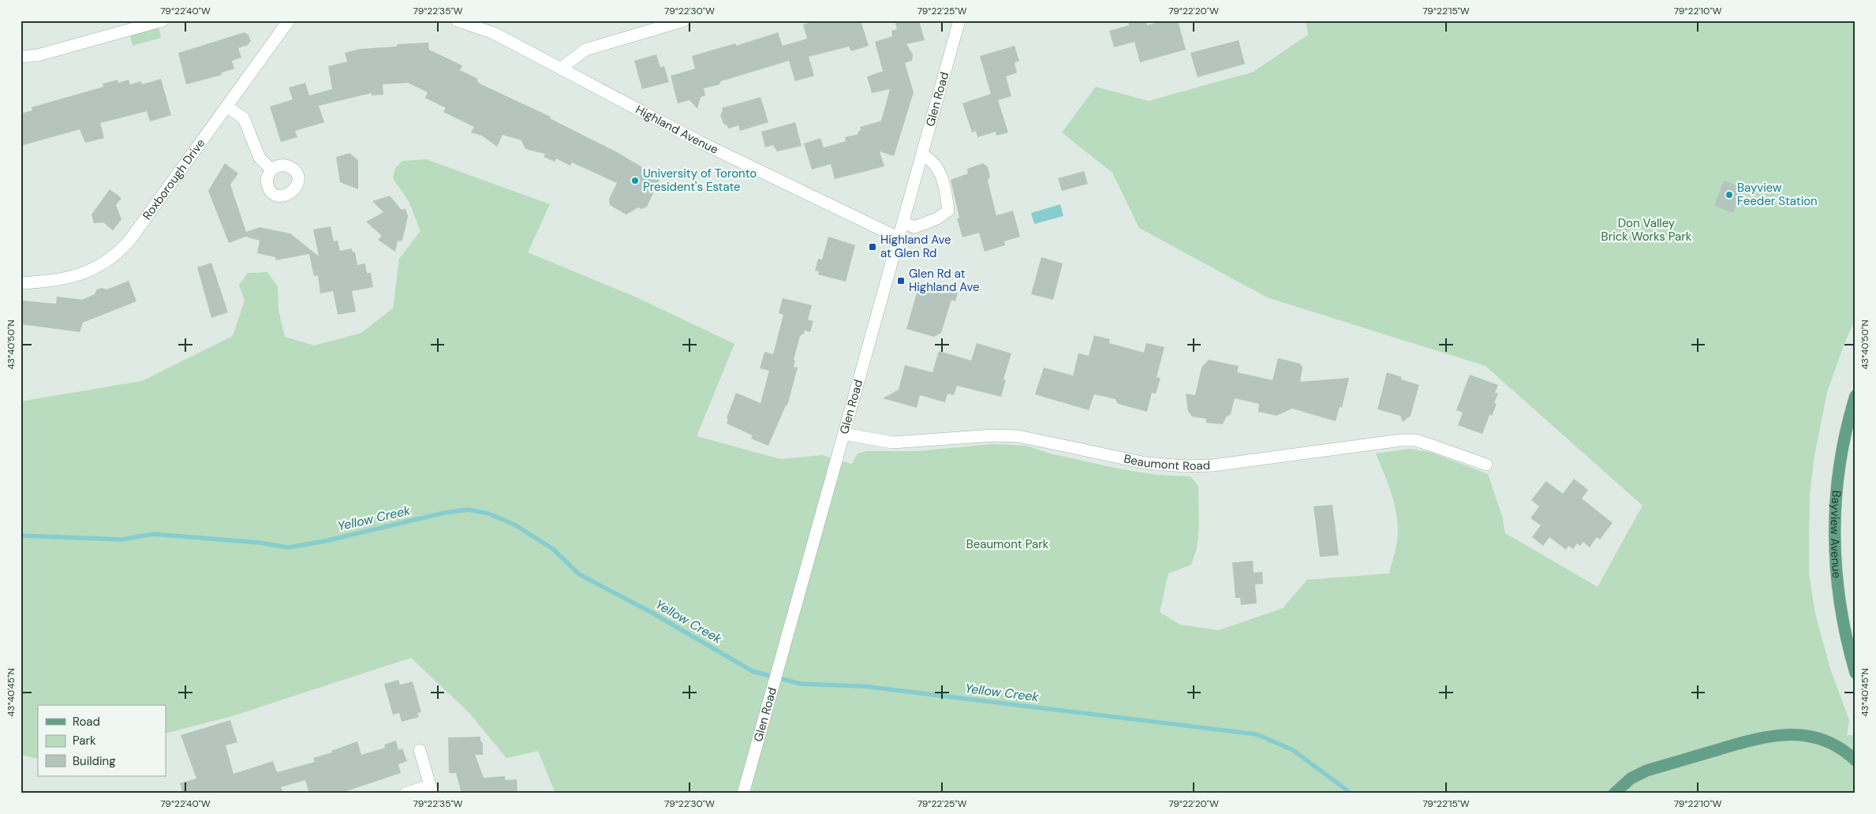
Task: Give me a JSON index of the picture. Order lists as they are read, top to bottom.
{
  "streets": {
    "main road": ["Bayview Avenue"],
    "street": [
      "Glen Road",
      "Highland Avenue",
      "Roxborough Drive",
      "Beaumont Road"
    ]
  },
  "crossings": [
    ["Glen Road", "Highland Avenue"],
    ["Glen Road", "Beaumont Road"]
  ],
  "water": ["Yellow Creek"],
  "parks": ["Don Valley Brick Works Park", "Beaumont Park"],
  "places": {
    "other": ["University of Toronto President's Estate", "Bayview Feeder Station"],
    "transit": ["Highland Ave at Glen Rd", "Glen Rd at Highland Ave"]
  },
  "legend": ["Road", "Park", "Building"],
  "coordinates": [
    "79°22'40\"W",
    "79°22'35\"W",
    "79°22'30\"W",
    "79°22'25\"W",
    "79°22'20\"W",
    "79°22'15\"W",
    "79°22'10\"W",
    "43°40'50\"N",
    "43°40'45\"N"
  ]
}
